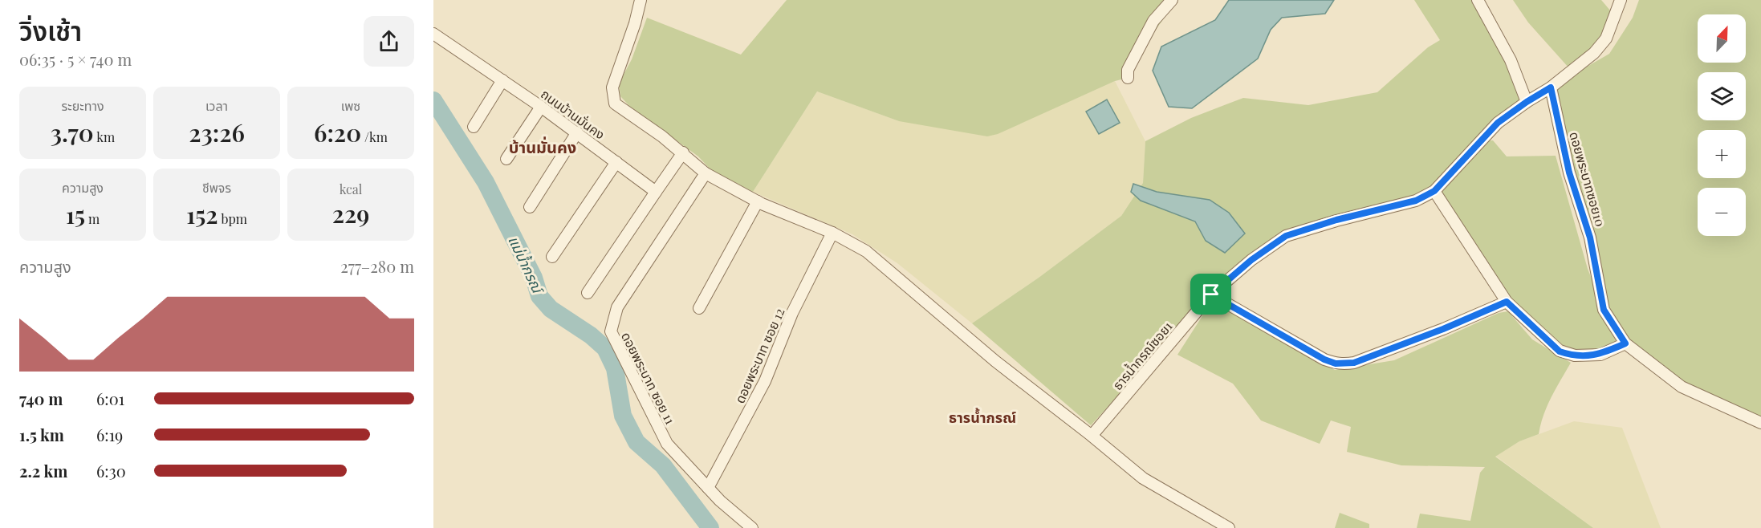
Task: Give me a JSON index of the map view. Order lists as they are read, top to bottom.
{
  "streets": {
    "street": [
      "ถนนบ้านมั่นคง",
      "ดอยพระบาทซอย10",
      "ดอยพระบาท ซอย 12",
      "ธารน้ำกรณ์ซอย1",
      "ดอยพระบาท ซอย 11"
    ]
  },
  "crossings": [
    ["ดอยพระบาทซอย10", "ธารน้ำกรณ์ซอย1"],
    ["ดอยพระบาท ซอย 12", "ดอยพระบาท ซอย 11"]
  ],
  "districts": ["บ้านมั่นคง", "ธารน้ำกรณ์"],
  "water": ["แม่น้ำกรณ์"],
  "north": "top right",
  "page": {
    "heading": ["วิ่งเช้า", "06:35 · 5 × 740 m"],
    "map_buttons": ["+", "−"],
    "stats": [
      ["ระยะทาง", "3.70 km"],
      ["เวลา", "23:26"],
      ["เพซ", "6:20 /km"],
      ["ความสูง", "15 m"],
      ["ชีพจร", "152 bpm"],
      ["kcal", "229"]
    ],
    "chart": ["ความสูง", "277–280 m"],
    "list": [
      {
        "name": "740 m",
        "note": "6:01"
      },
      {
        "name": "1.5 km",
        "note": "6:19"
      },
      {
        "name": "2.2 km",
        "note": "6:30"
      }
    ]
  }
}
